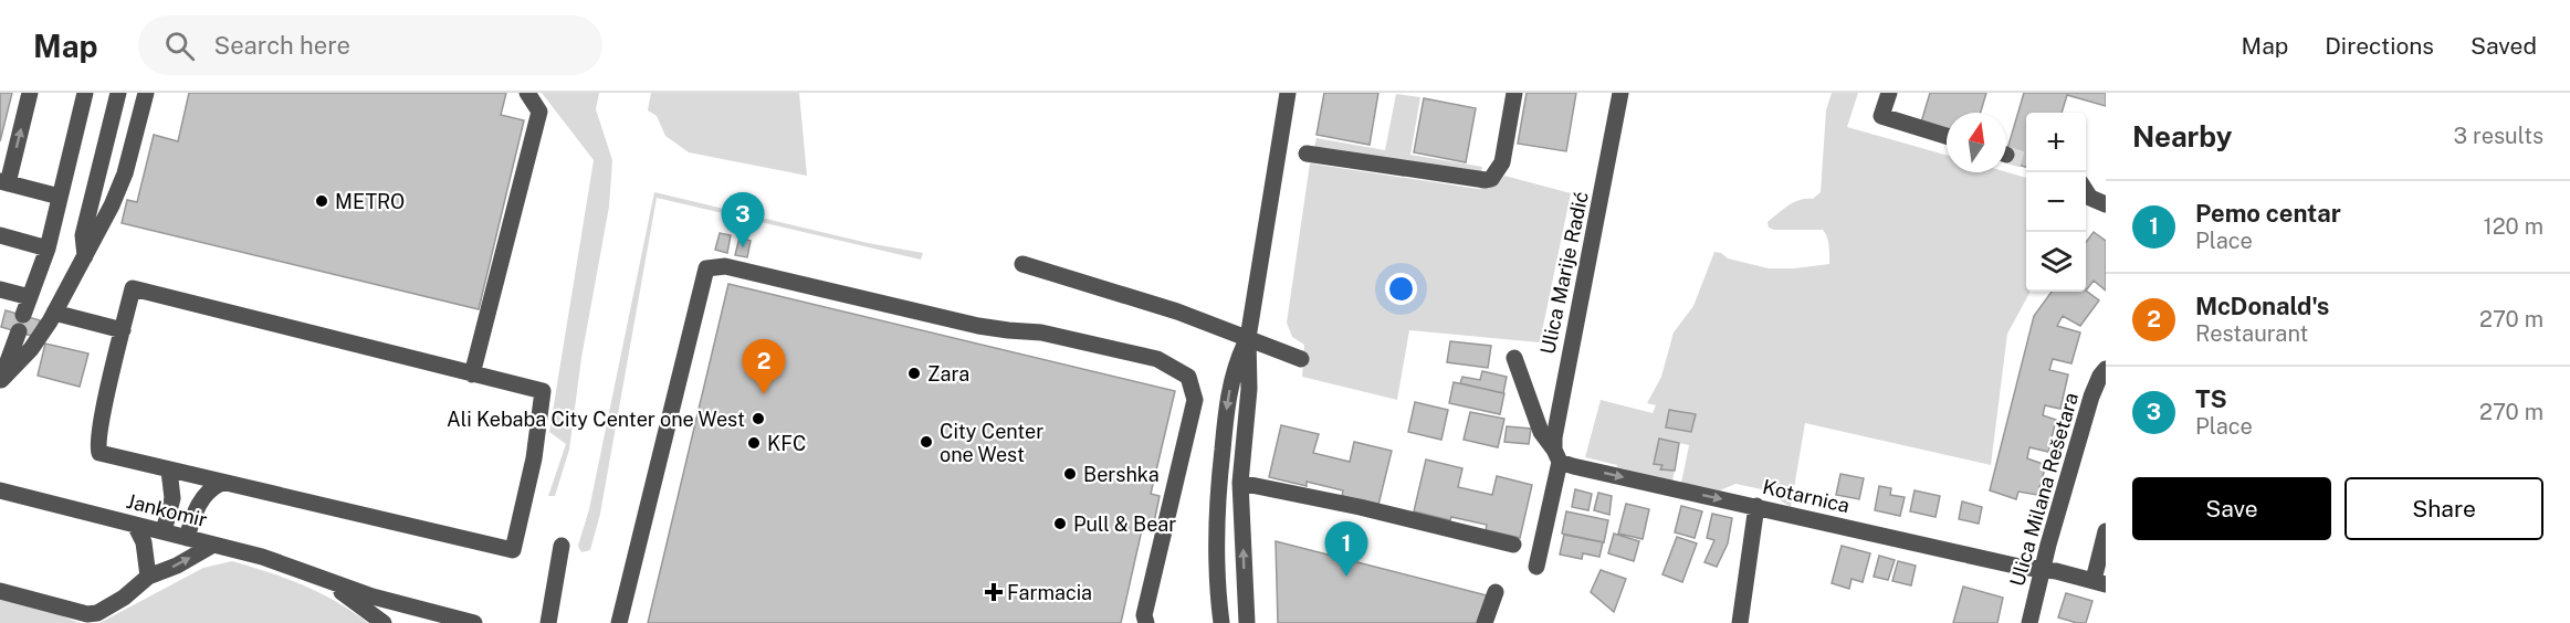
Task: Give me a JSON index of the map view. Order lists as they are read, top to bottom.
{
  "streets": {
    "street": [
      "Ulica Marije Radić",
      "Ulica Milana Rešetara",
      "Kotarnica",
      "Jankomir"
    ]
  },
  "crossings": [
    ["Ulica Marije Radić", "Kotarnica"],
    ["Ulica Milana Rešetara", "Kotarnica"]
  ],
  "one_way": ["Kotarnica"],
  "places": {
    "other": [
      "METRO",
      "Zara",
      "Ali Kebaba City Center one West",
      "City Center one West",
      "KFC",
      "Bershka",
      "Pull & Bear"
    ],
    "health": ["Farmacia"]
  },
  "north": "top",
  "page": {
    "header": "Map",
    "search": "Search here",
    "nav": ["Map", "Directions", "Saved"],
    "heading": ["Nearby", "3 results"],
    "map_buttons": ["+", "−"],
    "list": [
      {
        "mark": "1",
        "name": "Pemo centar",
        "note": "Place",
        "value": "120 m"
      },
      {
        "mark": "2",
        "name": "McDonald's",
        "note": "Restaurant",
        "value": "270 m"
      },
      {
        "mark": "3",
        "name": "TS",
        "note": "Place",
        "value": "270 m"
      }
    ],
    "pins": ["3", "2", "1"],
    "buttons": ["Save", "Share"]
  }
}
